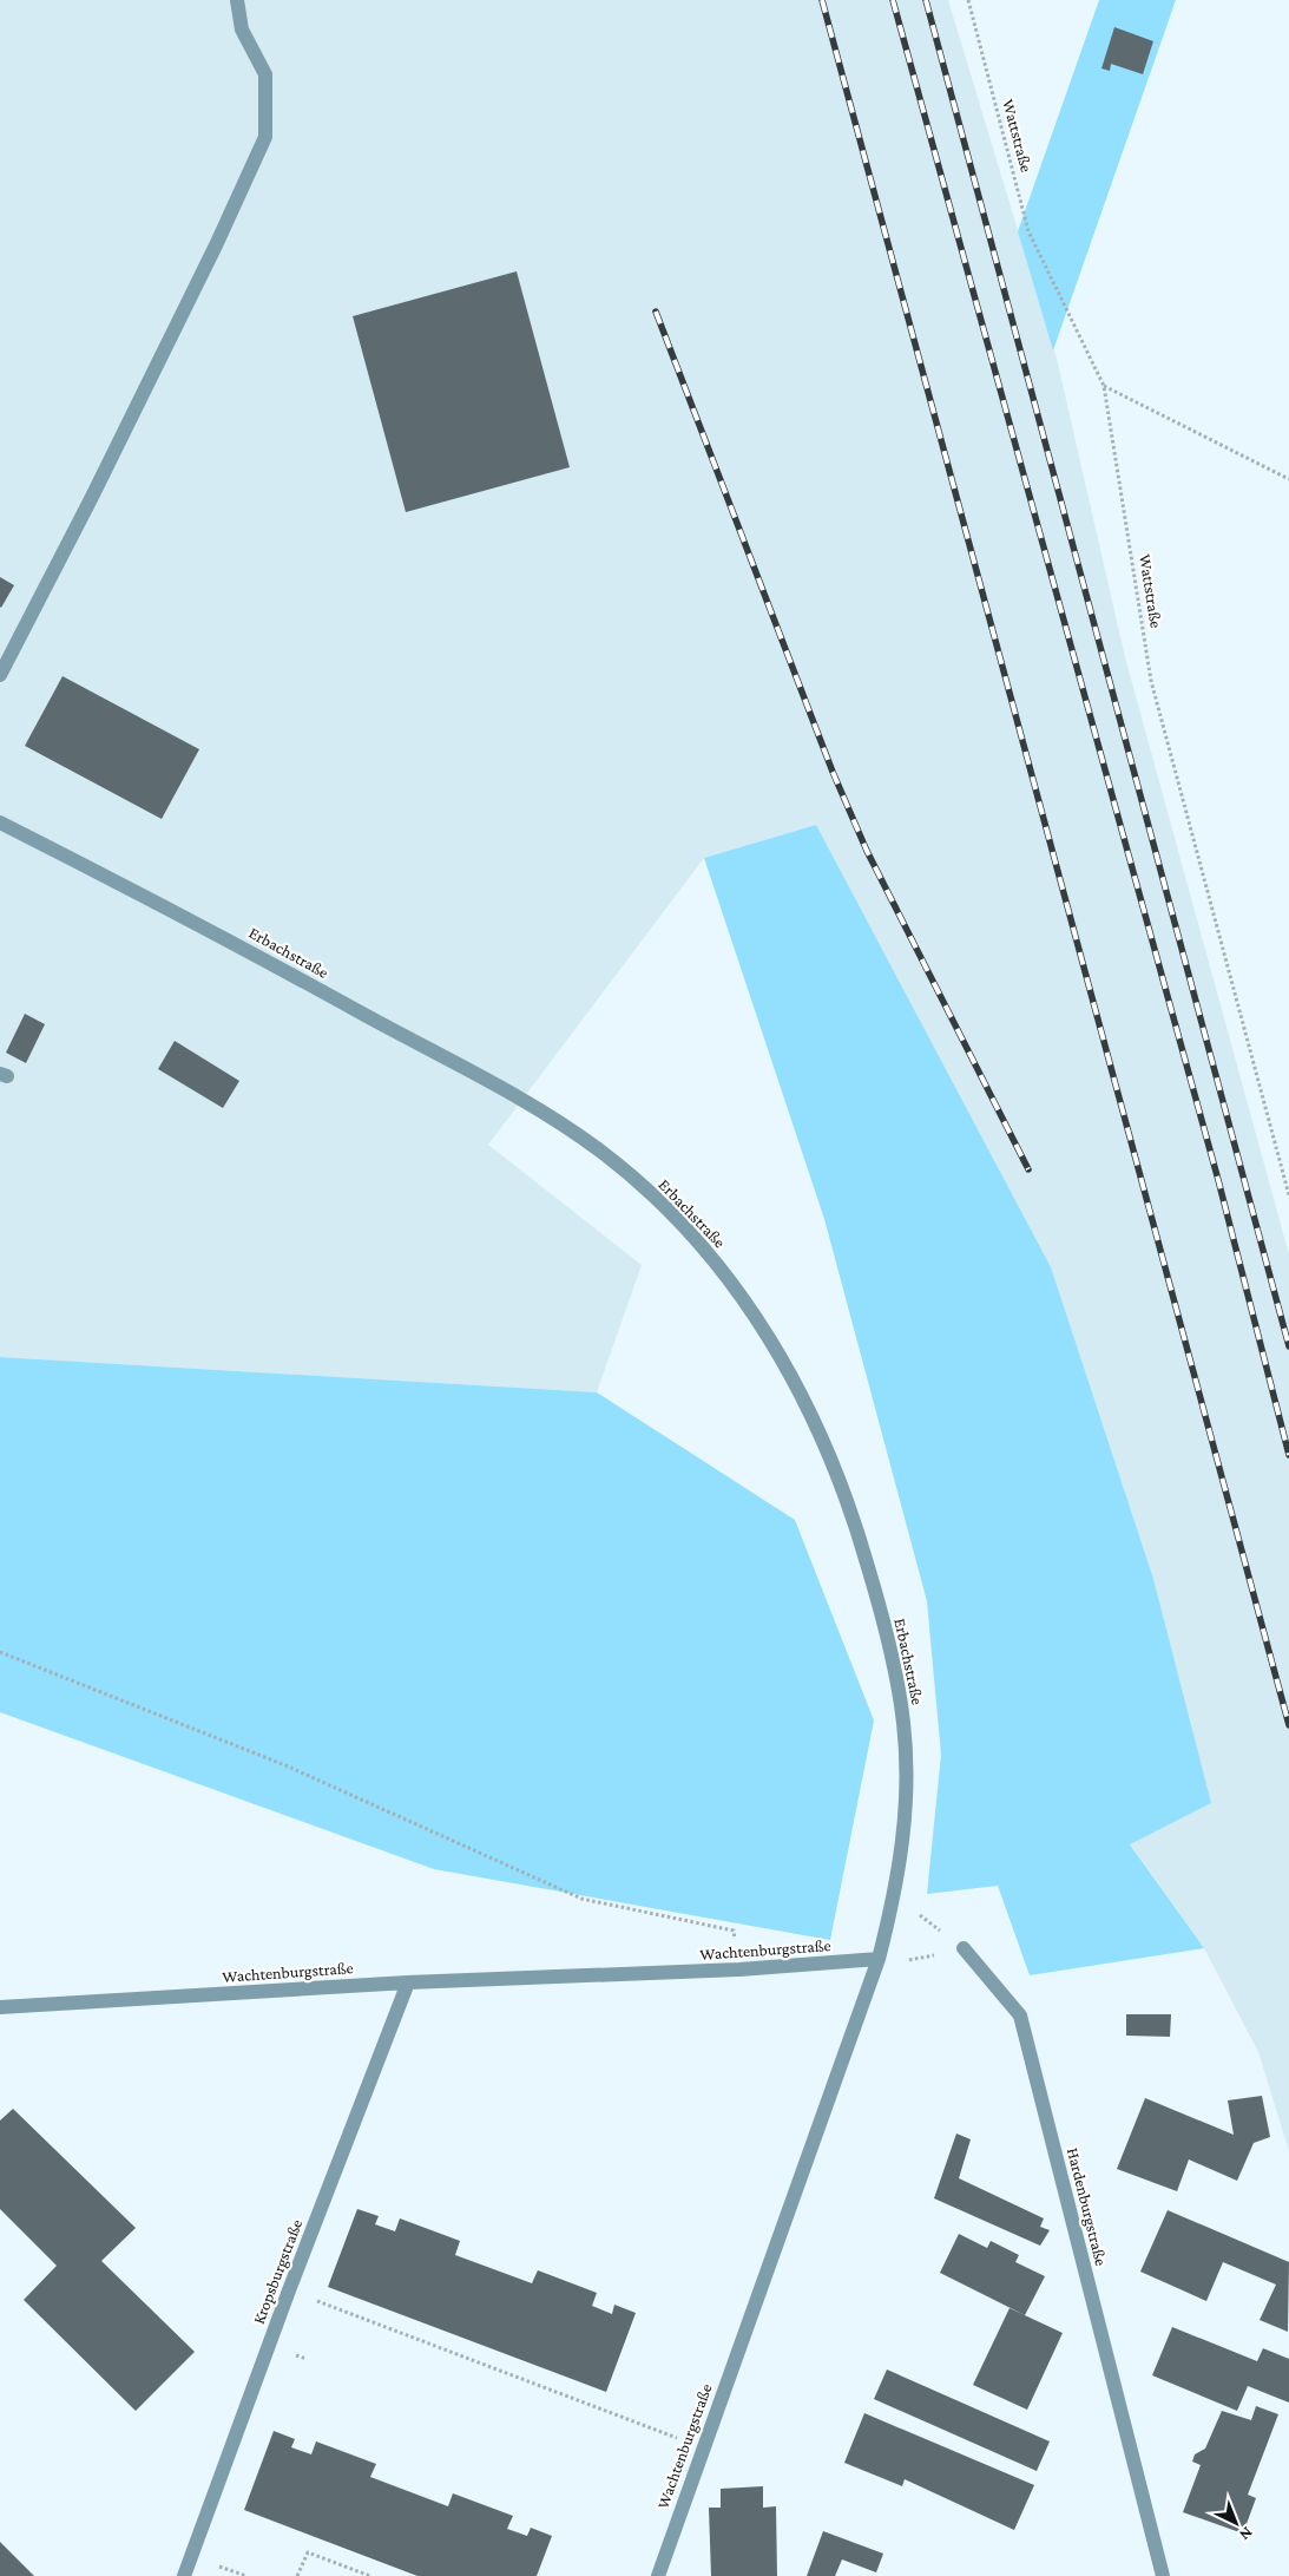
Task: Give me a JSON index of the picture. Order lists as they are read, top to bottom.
{
  "streets": {
    "street": [
      "Erbachstraße",
      "Wachtenburgstraße",
      "Hardenburgstraße",
      "Kropsburgstraße"
    ],
    "path": ["Wattstraße"]
  },
  "crossings": [
    ["Erbachstraße", "Wachtenburgstraße"],
    ["Wachtenburgstraße", "Kropsburgstraße"]
  ],
  "north": "bottom right"
}
